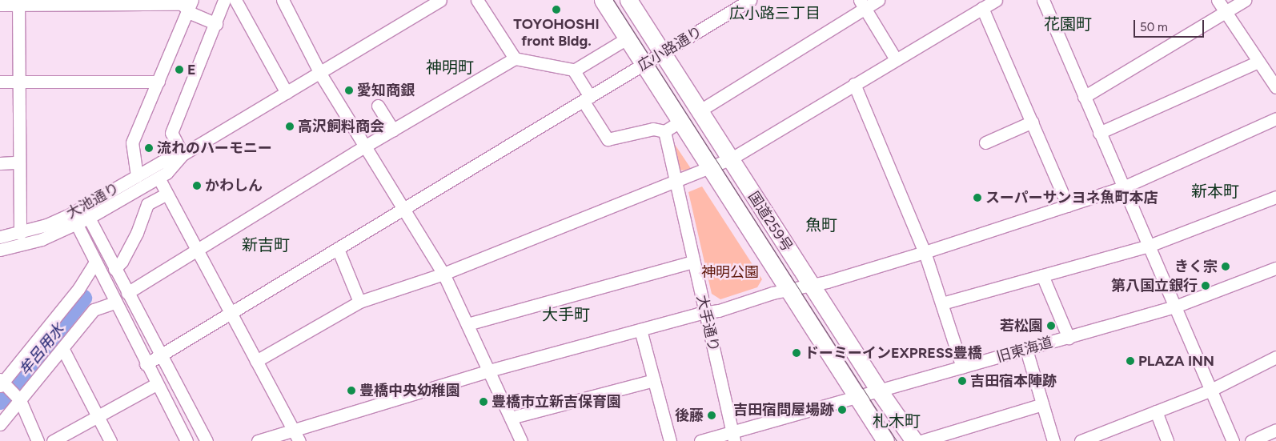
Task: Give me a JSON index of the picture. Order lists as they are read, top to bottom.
{
  "streets": {
    "highway": ["国道259号"],
    "street": [
      "広小路通り",
      "大池通り",
      "大手通り",
      "旧東海道"
    ]
  },
  "crossings": [
    ["広小路通り", "国道259号"],
    ["国道259号", "旧東海道"],
    ["大手通り", "旧東海道"]
  ],
  "districts": [
    "広小路三丁目",
    "花園町",
    "神明町",
    "新本町",
    "魚町",
    "新吉町",
    "大手町",
    "札木町"
  ],
  "water": ["牟呂用水"],
  "parks": ["神明公園"],
  "places": [
    "TOYOHOSHI front Bldg.",
    "E",
    "愛知商銀",
    "高沢飼料商会",
    "流れのハーモニー",
    "かわしん",
    "スーパーサンヨネ魚町本店",
    "きく宗",
    "第八国立銀行",
    "若松園",
    "ドーミーインEXPRESS豊橋",
    "PLAZA INN",
    "吉田宿本陣跡",
    "豊橋中央幼稚園",
    "豊橋市立新吉保育園",
    "吉田宿問屋場跡",
    "後藤"
  ],
  "scale_bar": "50 m"
}
